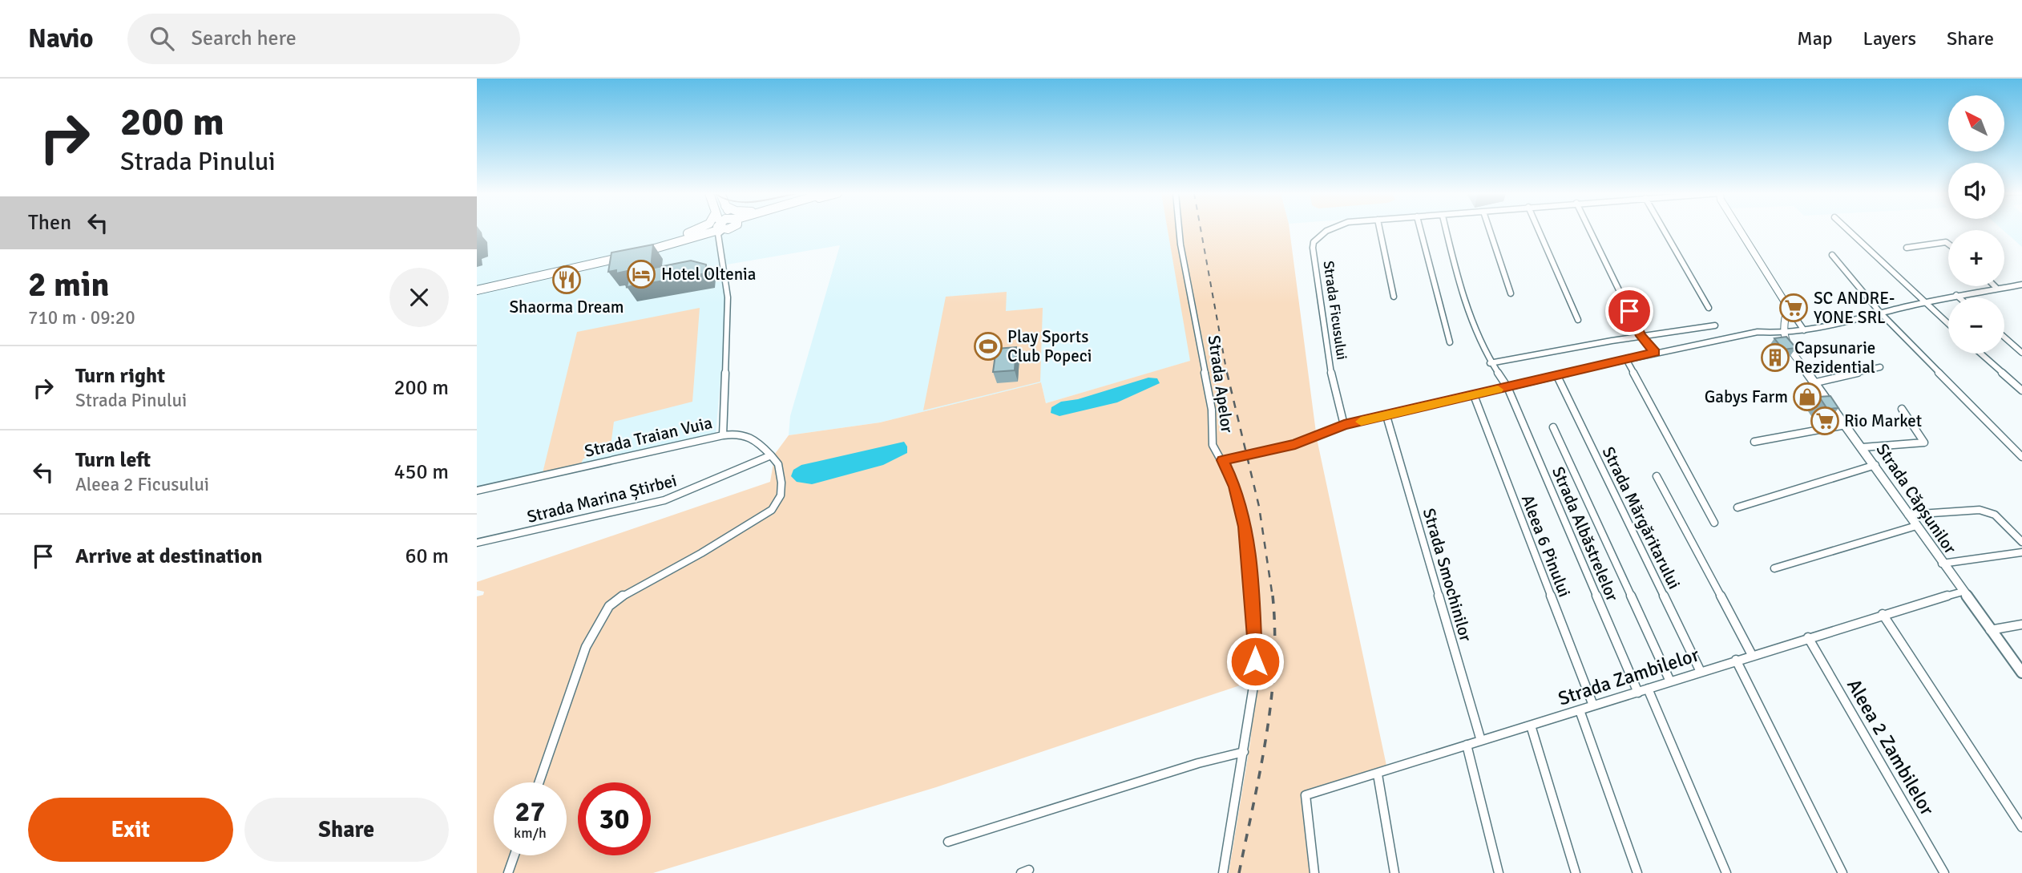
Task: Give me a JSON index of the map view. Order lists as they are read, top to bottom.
{
  "streets": {
    "street": [
      "Strada Ficusului",
      "Strada Apelor",
      "Strada Traian Vuia",
      "Strada Marina Știrbei",
      "Strada Căpșunilor",
      "Strada Mărgăritarului",
      "Strada Albăstrelelor",
      "Aleea 6 Pinului",
      "Strada Smochinilor",
      "Strada Zambilelor",
      "Aleea 2 Zambilelor"
    ]
  },
  "crossings": [
    ["Strada Căpșunilor", "Strada Zambilelor"],
    ["Strada Mărgăritarului", "Strada Zambilelor"],
    ["Strada Albăstrelelor", "Strada Zambilelor"],
    ["Aleea 6 Pinului", "Strada Zambilelor"],
    ["Strada Smochinilor", "Strada Zambilelor"],
    ["Strada Zambilelor", "Aleea 2 Zambilelor"]
  ],
  "places": {
    "hotel": ["Hotel Oltenia"],
    "restaurant": ["Shaorma Dream"],
    "supermarket": ["SC ANDRE- YONE SRL", "Rio Market"],
    "sports": ["Play Sports Club Popeci"],
    "building": ["Capsunarie Rezidential"],
    "shop": ["Gabys Farm"]
  },
  "north": "top left",
  "page": {
    "header": "Navio",
    "search": "Search here",
    "nav": ["Map", "Layers", "Share"],
    "turn": ["200 m", "Strada Pinului"],
    "map_buttons": ["+", "−"],
    "then": "Then",
    "heading": ["2 min", "710 m · 09:20"],
    "list": [
      {
        "name": "Turn right",
        "note": "Strada Pinului",
        "value": "200 m"
      },
      {
        "name": "Turn left",
        "note": "Aleea 2 Ficusului",
        "value": "450 m"
      },
      {
        "name": "Arrive at destination",
        "value": "60 m"
      }
    ],
    "speed": "27 km/h",
    "limit": "30",
    "buttons": ["Exit", "Share"]
  }
}
